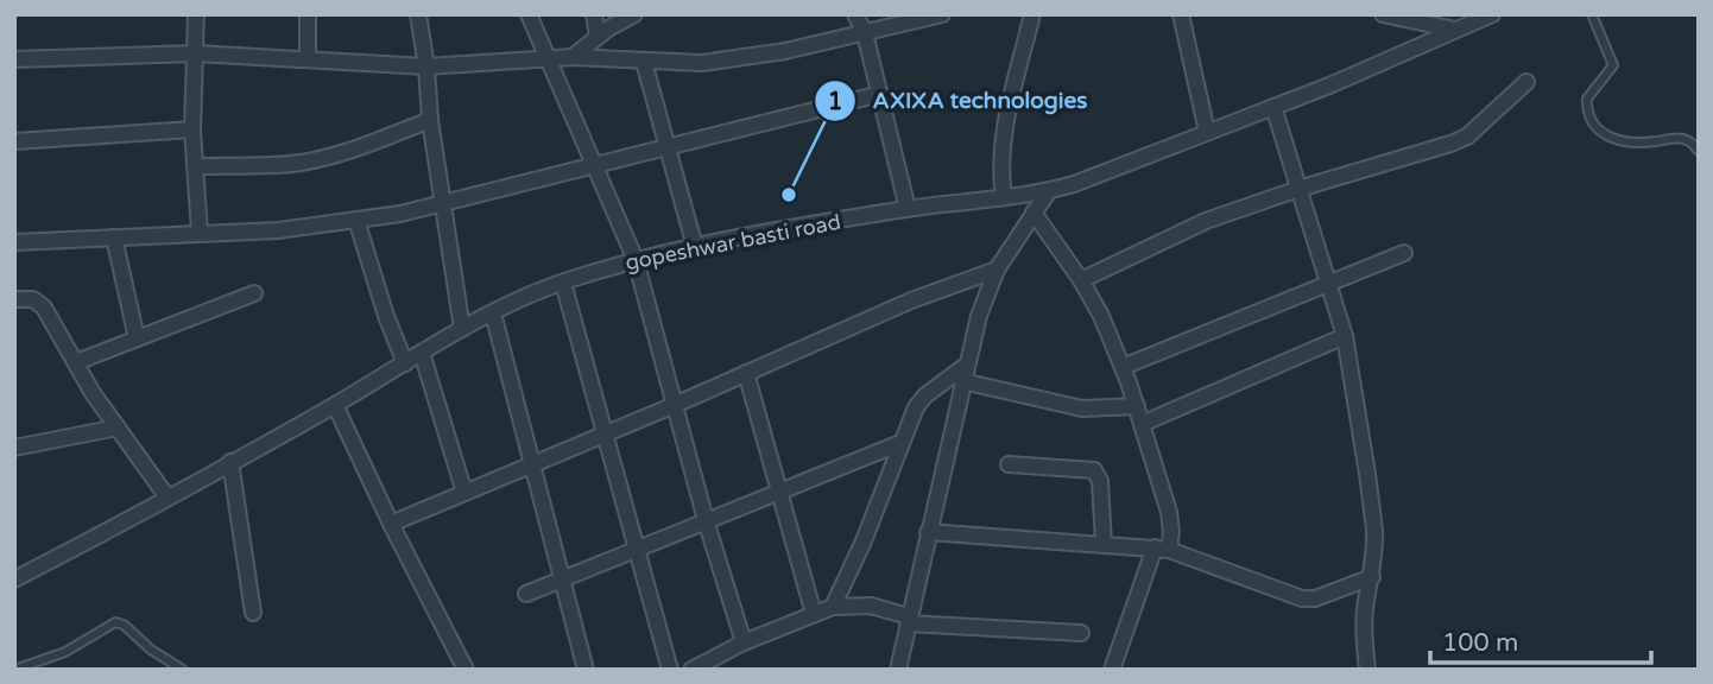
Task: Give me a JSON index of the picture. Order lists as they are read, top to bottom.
{
  "streets": {
    "street": ["gopeshwar basti road"]
  },
  "places": ["AXIXA technologies"],
  "scale_bar": "100 m"
}
